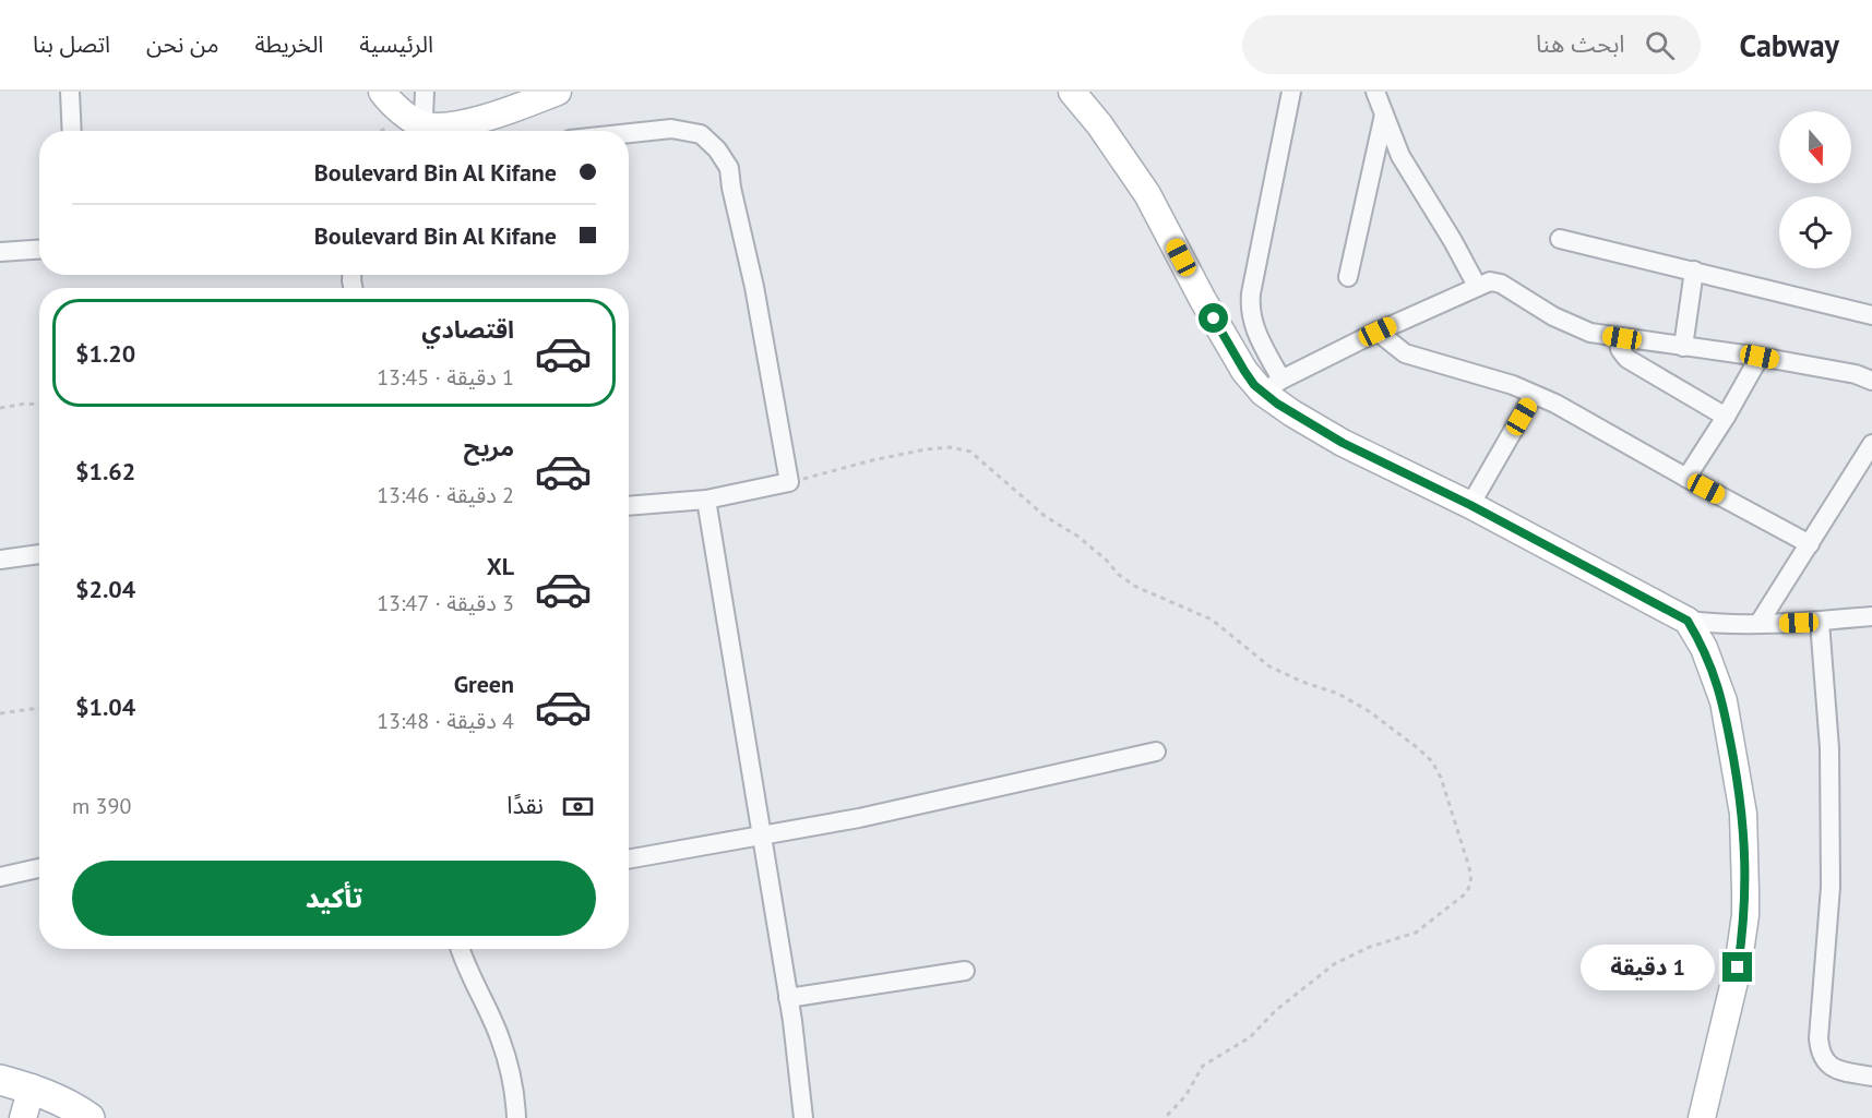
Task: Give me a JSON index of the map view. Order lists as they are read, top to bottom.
{
  "north": "bottom",
  "page": {
    "header": "Cabway",
    "search": "ابحث هنا",
    "nav": [
      "الرئيسية",
      "الخريطة",
      "من نحن",
      "اتصل بنا"
    ],
    "banner": ["Boulevard Bin Al Kifane", "Boulevard Bin Al Kifane"],
    "list": [
      {
        "name": "اقتصادي",
        "note": "1 دقيقة · 13:45",
        "value": "$1.20"
      },
      {
        "name": "مريح",
        "note": "2 دقيقة · 13:46",
        "value": "$1.62"
      },
      {
        "name": "XL",
        "note": "3 دقيقة · 13:47",
        "value": "$2.04"
      },
      {
        "name": "Green",
        "note": "4 دقيقة · 13:48",
        "value": "$1.04"
      }
    ],
    "pay": ["نقدًا", "390 m"],
    "buttons": "تأكيد",
    "bubble": "1 دقيقة"
  }
}
